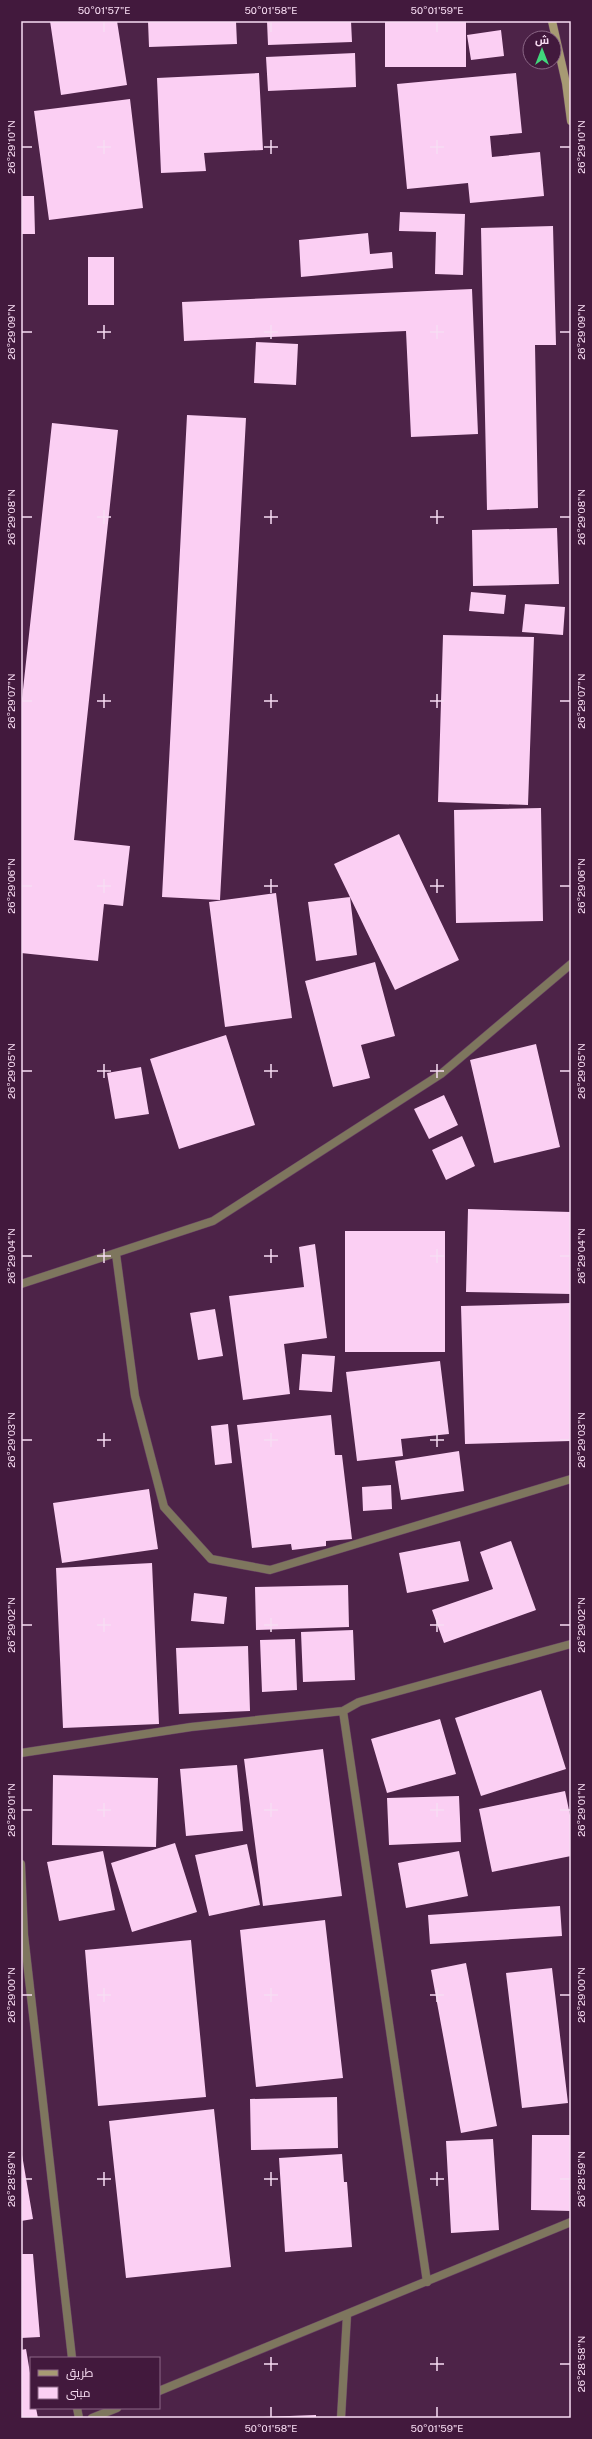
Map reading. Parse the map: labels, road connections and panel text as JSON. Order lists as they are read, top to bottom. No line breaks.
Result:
{"legend":["طريق","مبنى"],"north":"top","coordinates":["50°01'57\"E","50°01'58\"E","50°01'59\"E","26°29'10\"N","26°29'09\"N","26°29'08\"N","26°29'07\"N","26°29'06\"N","26°29'05\"N","26°29'04\"N","26°29'03\"N","26°29'02\"N","26°29'01\"N","26°29'00\"N","26°28'59\"N","26°28'58\"N"]}
